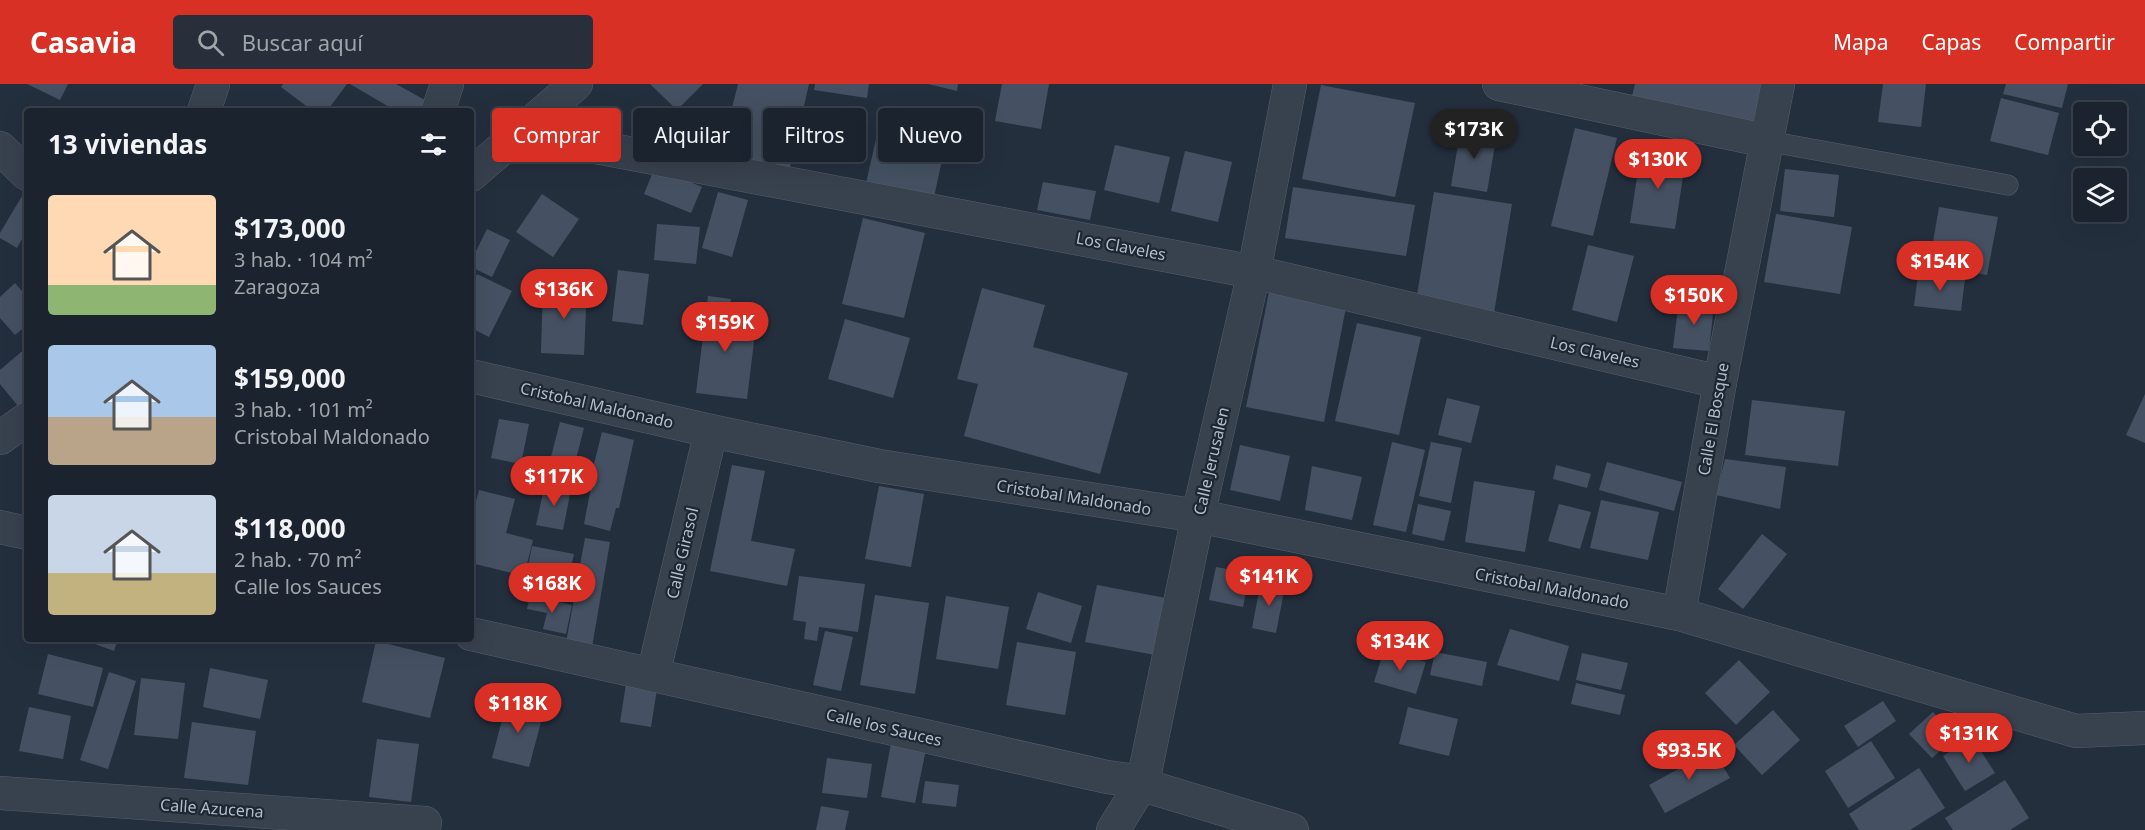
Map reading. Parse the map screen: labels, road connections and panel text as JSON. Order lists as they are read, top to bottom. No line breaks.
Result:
{"streets":{"street":["Los Claveles","Cristobal Maldonado","Calle El Bosque","Calle Jerusalen","Calle Girasol","Calle los Sauces","Calle Azucena"]},"crossings":[["Los Claveles","Calle El Bosque"],["Los Claveles","Calle Jerusalen"],["Cristobal Maldonado","Calle El Bosque"],["Cristobal Maldonado","Calle Jerusalen"],["Cristobal Maldonado","Calle Girasol"],["Calle Jerusalen","Calle los Sauces"],["Calle Girasol","Calle los Sauces"]],"page":{"header":"Casavia","search":"Buscar aquí","nav":["Mapa","Capas","Compartir"],"chip":["Comprar","Alquilar","Filtros","Nuevo"],"heading":"13 viviendas","price":["$173K","$130K","$154K","$136K","$150K","$159K","$117K","$141K","$168K","$134K","$118K","$131K","$93.5K"],"list":[{"name":"$173,000","note":"3 hab. · 104 m² · Zaragoza"},{"name":"$159,000","note":"3 hab. · 101 m² · Cristobal Maldonado"},{"name":"$118,000","note":"2 hab. · 70 m² · Calle los Sauces"}]}}
